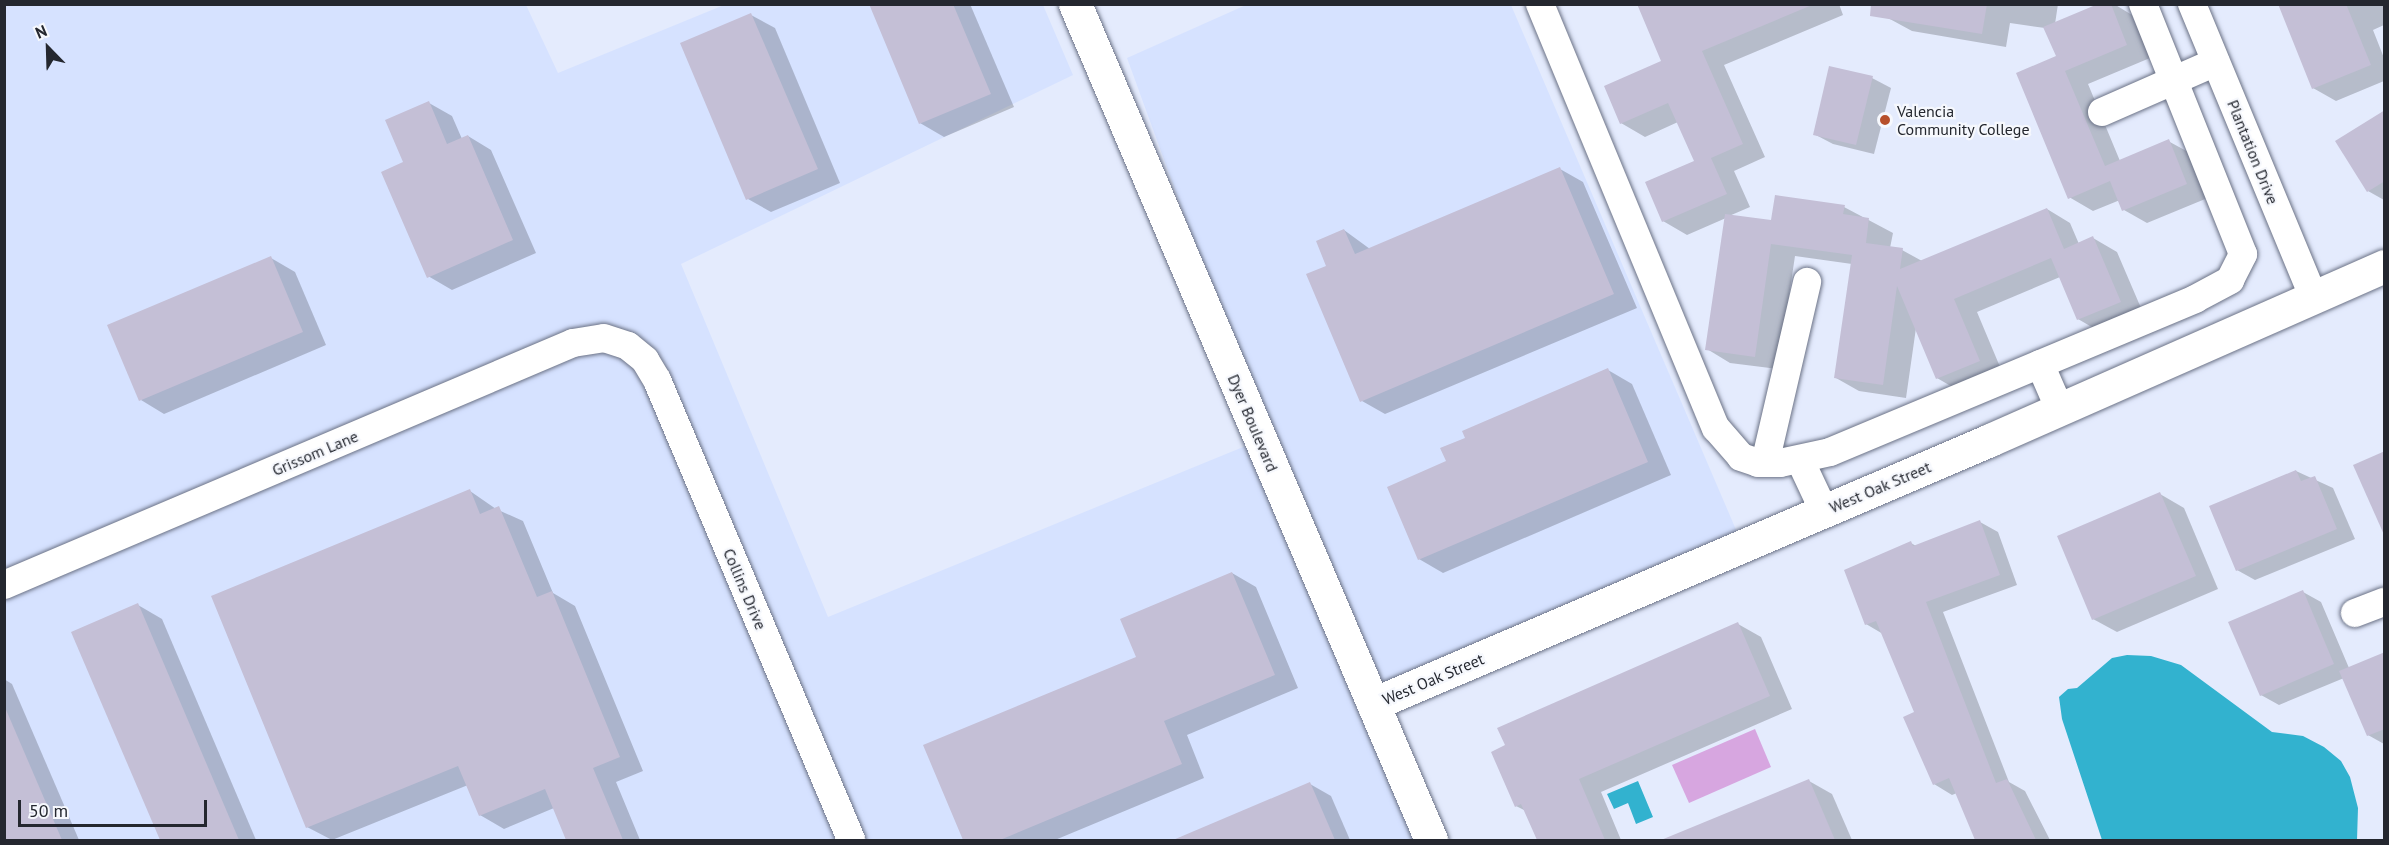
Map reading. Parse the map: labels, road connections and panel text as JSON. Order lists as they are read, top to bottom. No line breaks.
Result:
{"streets":{"street":["Plantation Drive","Dyer Boulevard","Grissom Lane","West Oak Street","Collins Drive"]},"crossings":[["Plantation Drive","West Oak Street"],["Dyer Boulevard","West Oak Street"],["Grissom Lane","Collins Drive"]],"places":["Valencia Community College"],"scale_bar":"50 m","north":"top left"}
